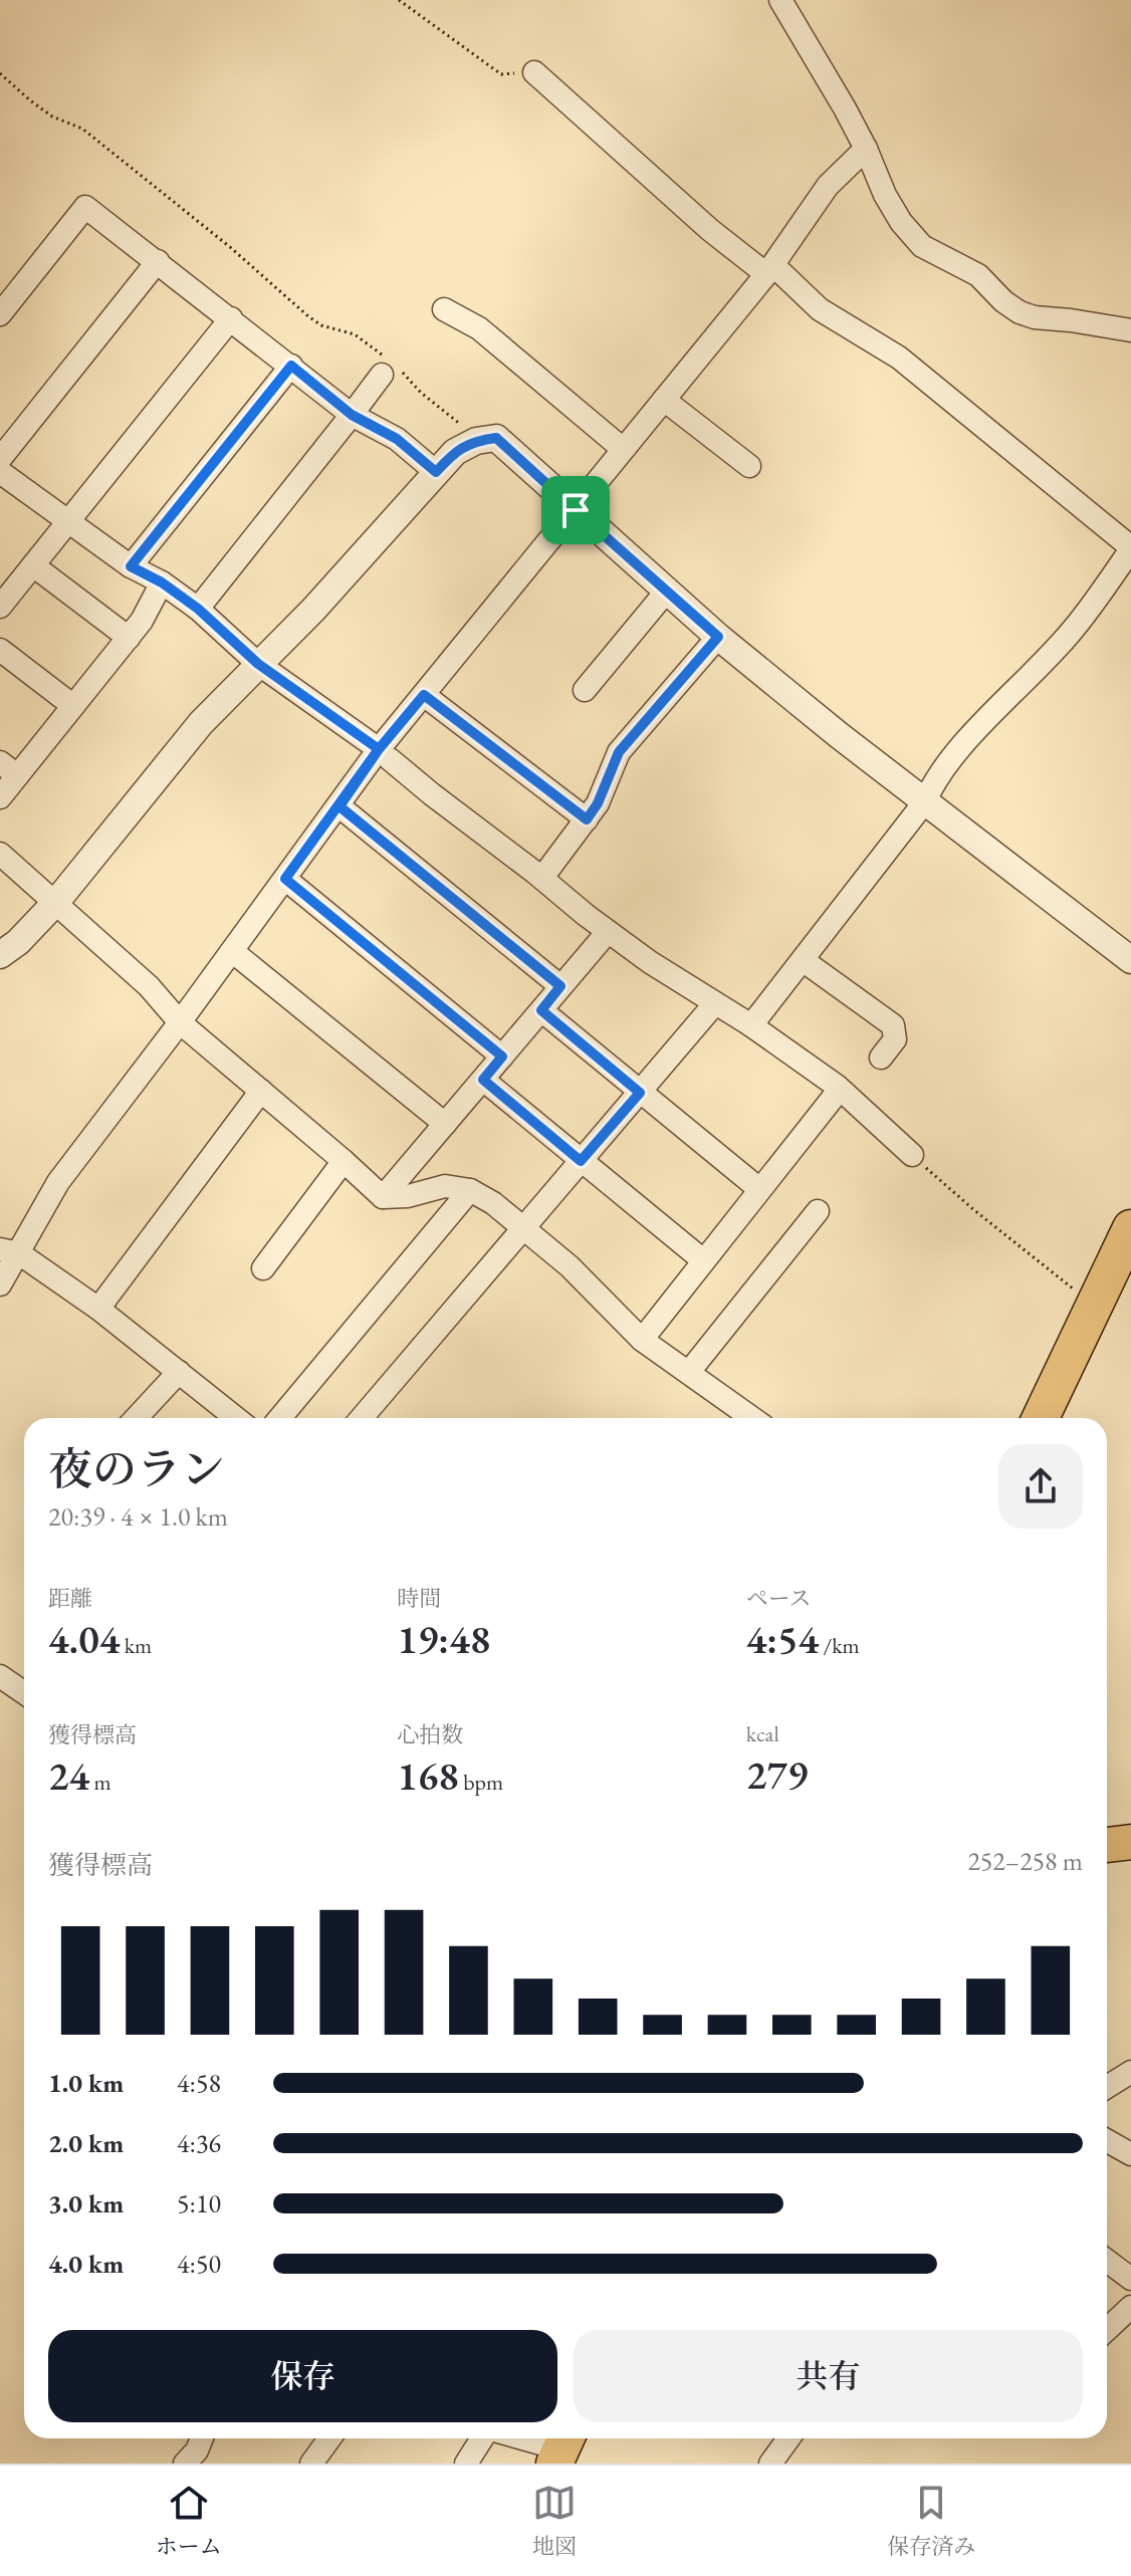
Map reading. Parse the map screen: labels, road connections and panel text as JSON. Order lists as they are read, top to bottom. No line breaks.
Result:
{"page":{"heading":["夜のラン","20:39 · 4 × 1.0 km"],"stats":[["距離","4.04 km"],["時間","19:48"],["ペース","4:54 /km"],["獲得標高","24 m"],["心拍数","168 bpm"],["kcal","279"]],"chart":["獲得標高","252–258 m"],"list":[{"name":"1.0 km","note":"4:58"},{"name":"2.0 km","note":"4:36"},{"name":"3.0 km","note":"5:10"},{"name":"4.0 km","note":"4:50"}],"buttons":["保存","共有"],"tabs":["ホーム","地図","保存済み"]}}
